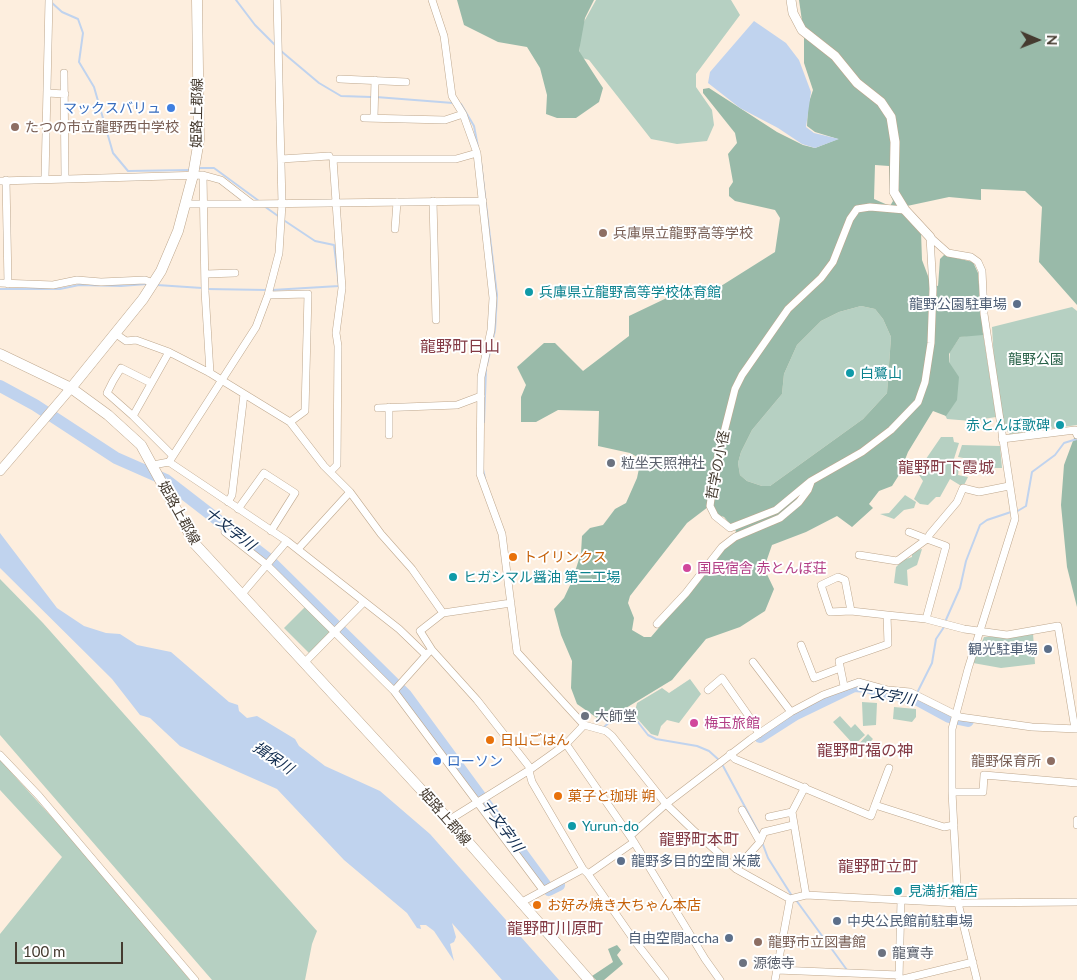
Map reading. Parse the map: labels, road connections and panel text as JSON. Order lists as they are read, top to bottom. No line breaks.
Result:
{"streets":{"main road":["姫路上郡線"],"street":["哲学の小径"]},"districts":["龍野町日山","龍野町下霞城","龍野町福の神","龍野町本町","龍野町立町","龍野町川原町"],"water":["十文字川","揖保川"],"parks":["龍野公園"],"places":["マックスバリュ","たつの市立龍野西中学校","兵庫県立龍野高等学校","兵庫県立龍野高等学校体育館","龍野公園駐車場","白鷺山","赤とんぼ歌碑","粒坐天照神社","トイリンクス","国民宿舎 赤とんぼ荘","ヒガシマル醤油 第二工場","観光駐車場","大師堂","梅玉旅館","日山ごはん","ローソン","龍野保育所","菓子と珈琲 朔","Yurun-do","龍野多目的空間 米蔵","見満折箱店","お好み焼き大ちゃん本店","中央公民館前駐車場","自由空間accha","龍野市立図書館","龍寶寺","源徳寺"],"scale_bar":"100 m","north":"right"}
